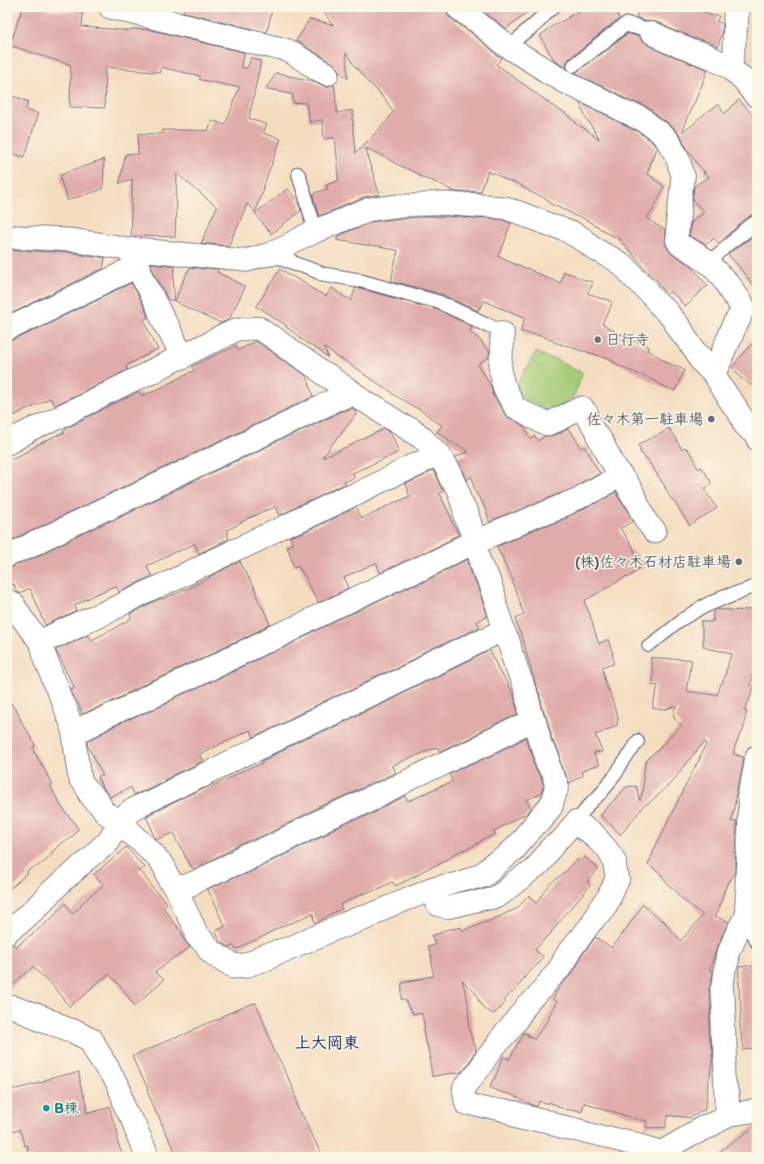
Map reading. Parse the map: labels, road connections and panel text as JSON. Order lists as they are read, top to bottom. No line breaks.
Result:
{"districts":["上大岡東"],"places":["日行寺","佐々木第一駐車場","(株)佐々木石材店駐車場","B棟"]}
